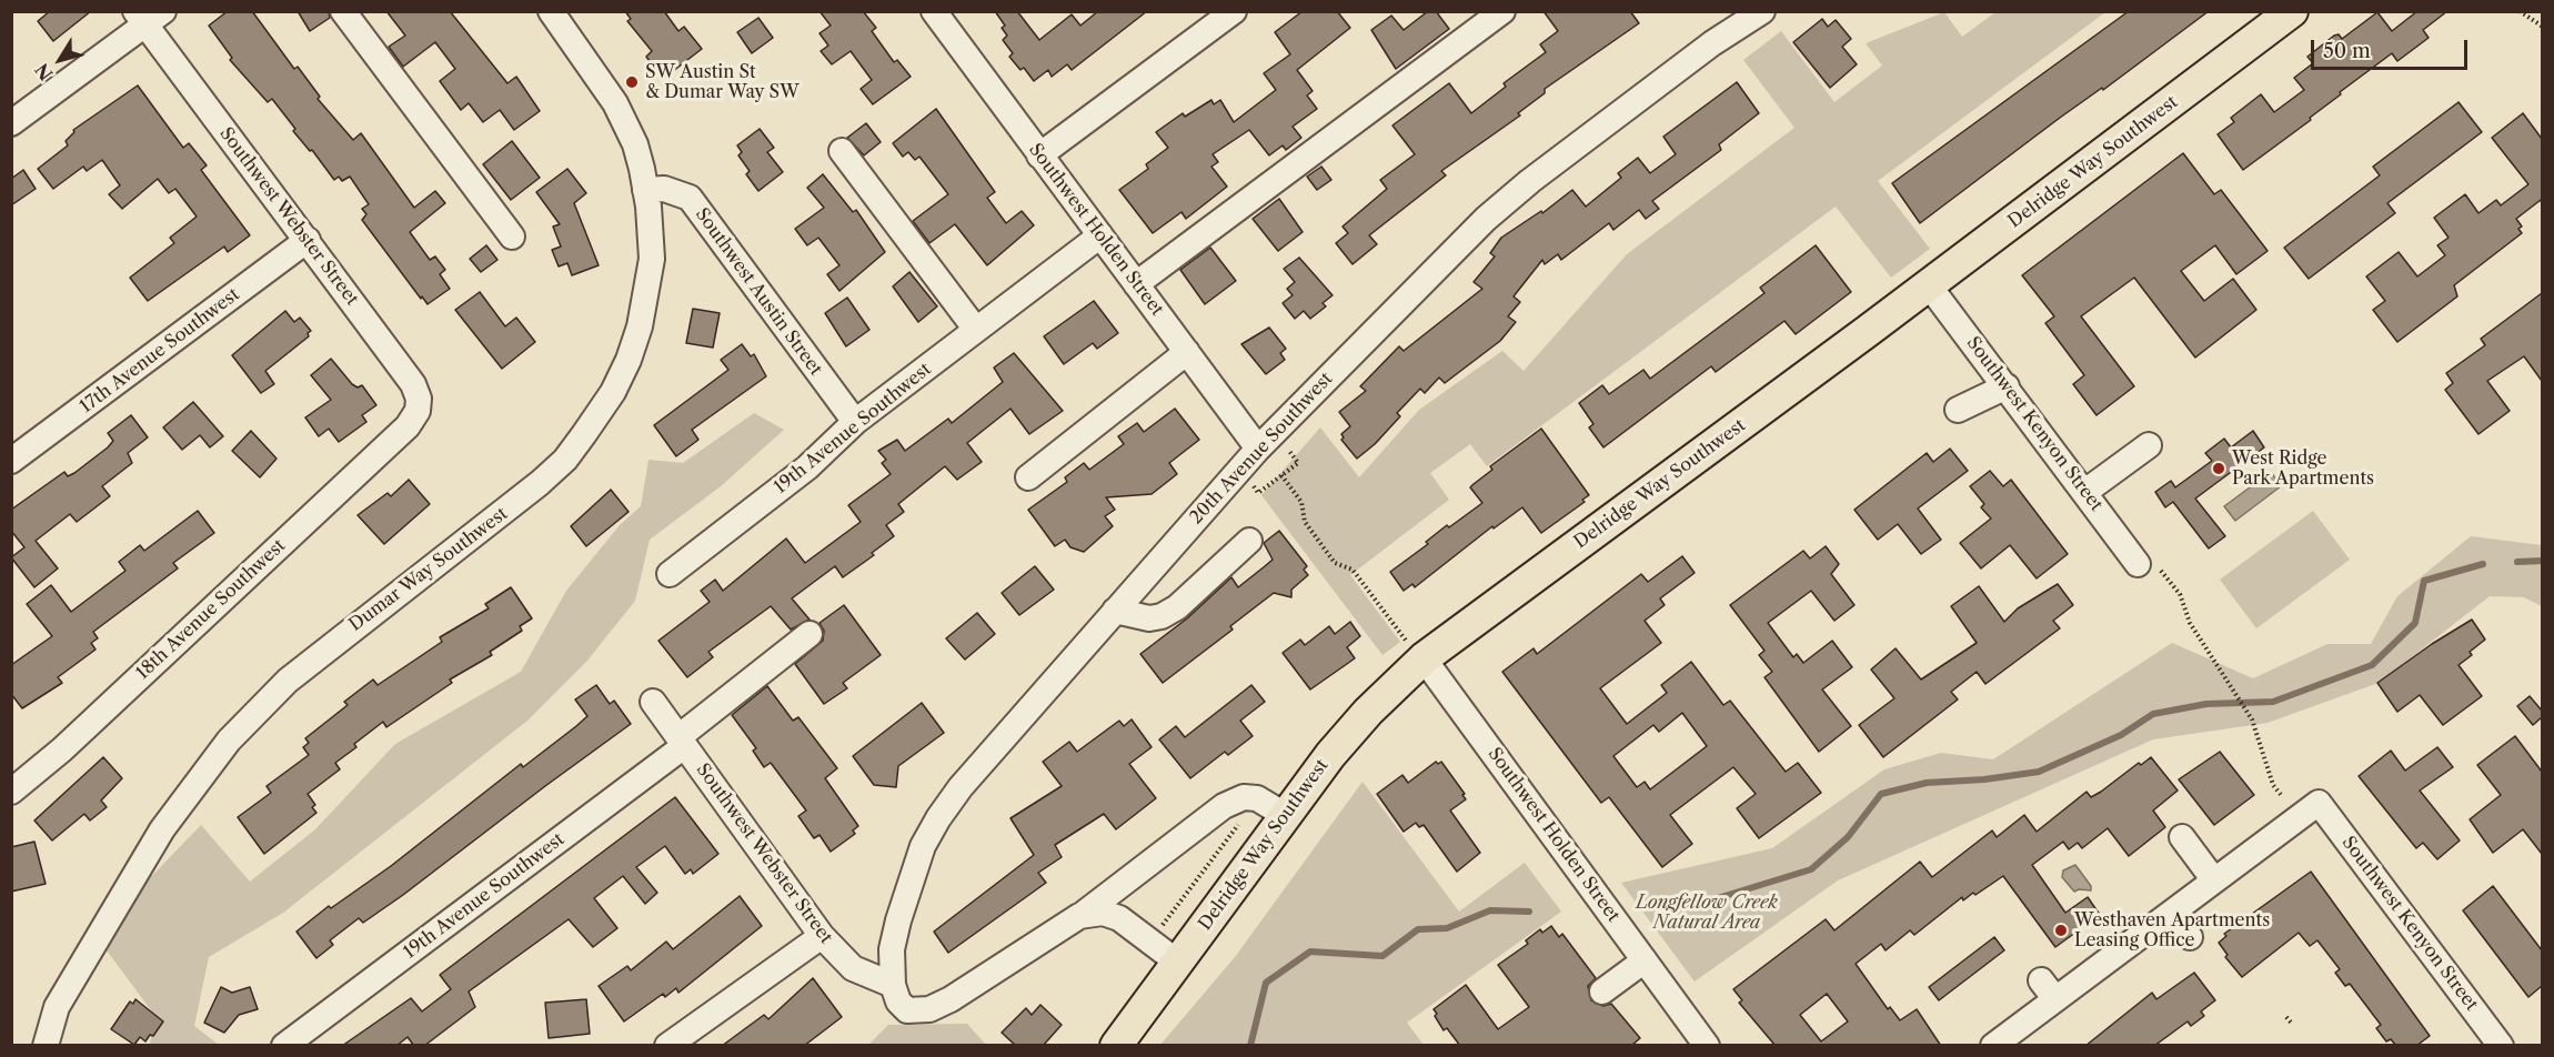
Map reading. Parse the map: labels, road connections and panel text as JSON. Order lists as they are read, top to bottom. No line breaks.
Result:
{"streets":{"main road":["Delridge Way Southwest"],"street":["Southwest Webster Street","Southwest Holden Street","Southwest Austin Street","17th Avenue Southwest","Southwest Kenyon Street","19th Avenue Southwest","20th Avenue Southwest","Dumar Way Southwest","18th Avenue Southwest"]},"crossings":[["Delridge Way Southwest","Southwest Holden Street"],["Delridge Way Southwest","Southwest Kenyon Street"],["Southwest Webster Street","17th Avenue Southwest"],["Southwest Webster Street","19th Avenue Southwest"],["Southwest Webster Street","20th Avenue Southwest"],["Southwest Webster Street","18th Avenue Southwest"],["Southwest Holden Street","19th Avenue Southwest"],["Southwest Holden Street","20th Avenue Southwest"],["Southwest Austin Street","19th Avenue Southwest"],["Southwest Austin Street","Dumar Way Southwest"]],"parks":["Longfellow Creek Natural Area"],"places":["SW Austin St & Dumar Way SW","West Ridge Park Apartments","Westhaven Apartments Leasing Office"],"scale_bar":"50 m","north":"bottom left"}
